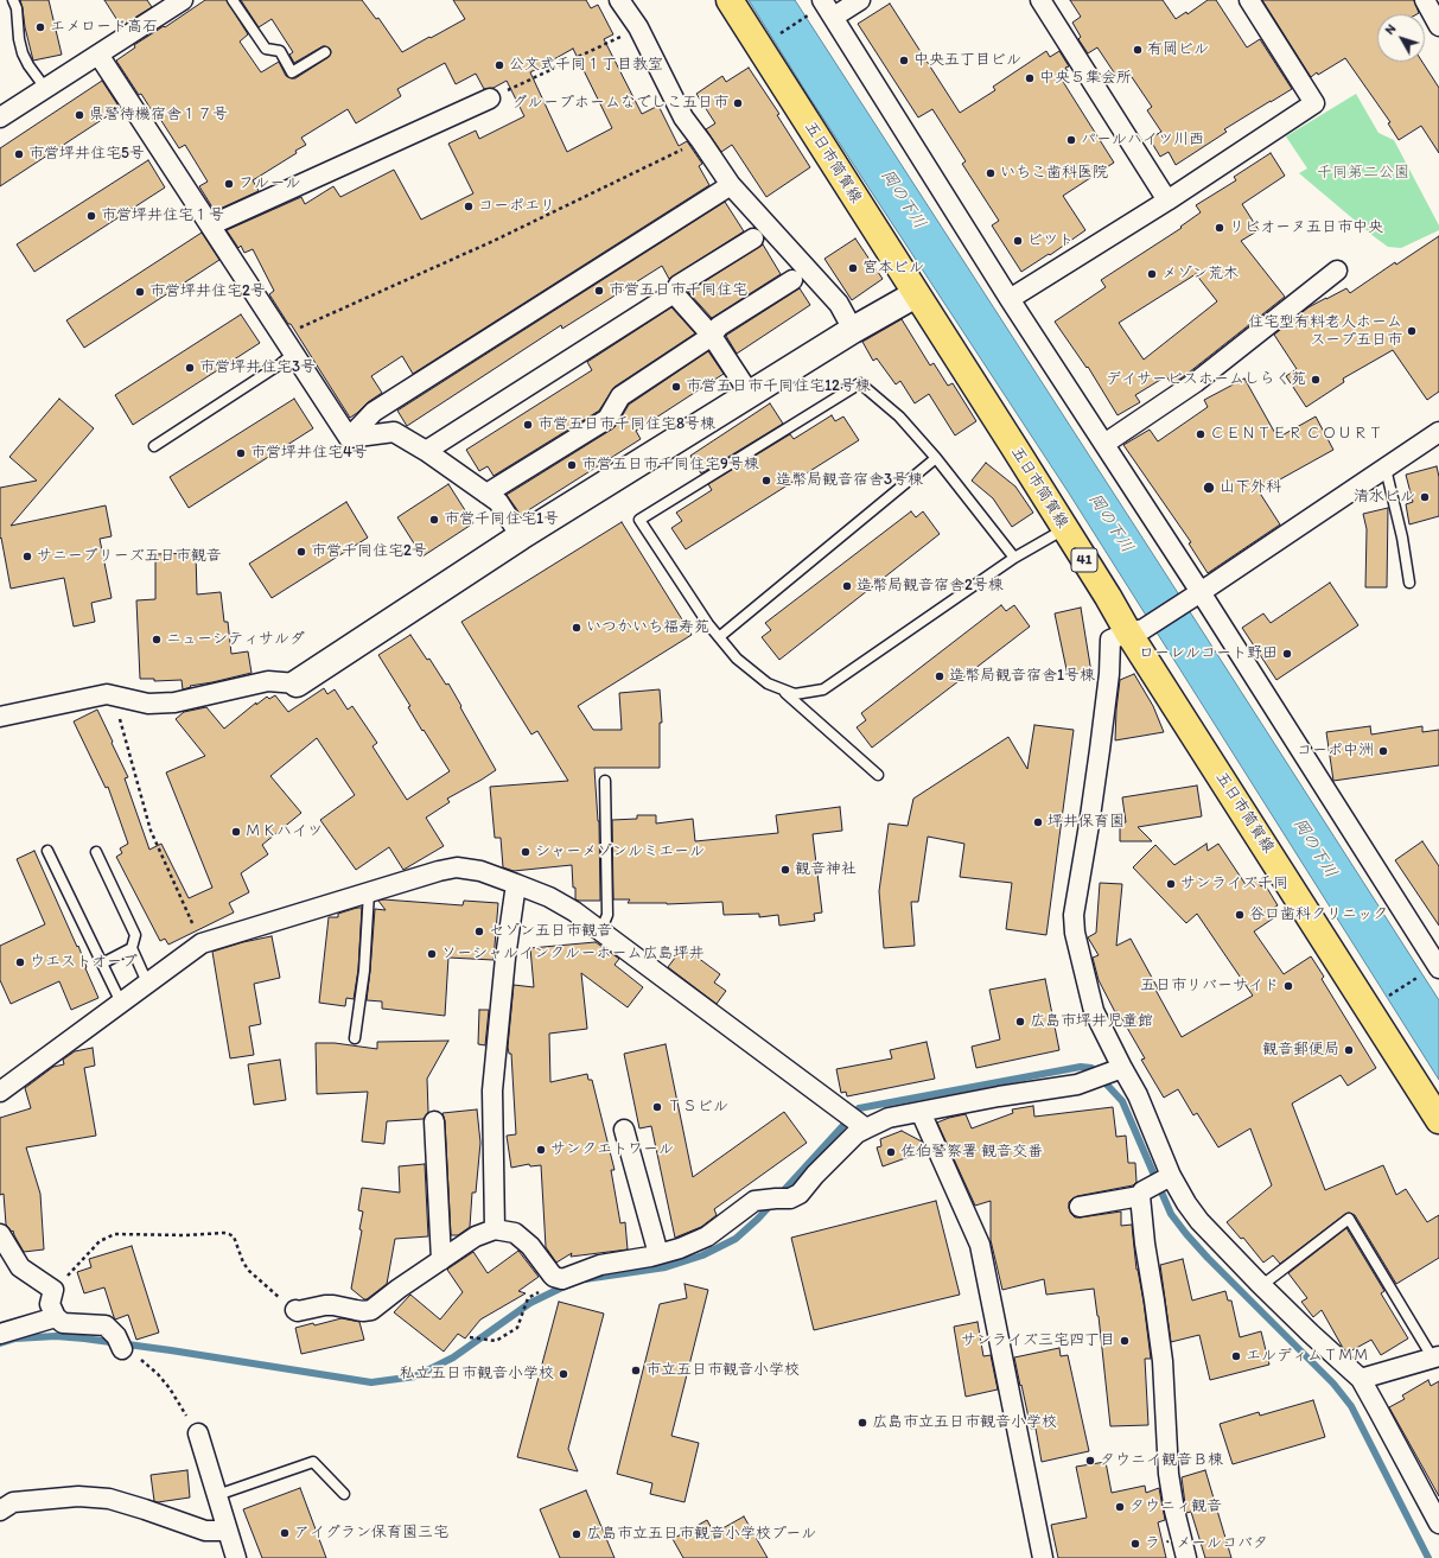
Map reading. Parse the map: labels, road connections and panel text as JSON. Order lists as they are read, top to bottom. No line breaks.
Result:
{"streets":{"main road":["五日市筒賀線","41"]},"water":["岡の下川"],"parks":["千同第二公園"],"places":["エメロード高石","有岡ビル","中央五丁目ビル","公文式千同１丁目教室","中央５集会所","グループホームなでしこ五日市","県警待機宿舎１７号","パールハイツ川西","市営坪井住宅5号","いちこ歯科医院","フルール","コーポエリ","市営坪井住宅１号","リビオーヌ五日市中央","ビツト","宮本ビル","メゾン荒木","市営五日市千同住宅","市営坪井住宅2号","住宅型有料老人ホーム スープ五日市","市営坪井住宅3号","デイサービスホームしらく苑","市営五日市千同住宅12号棟","市営五日市千同住宅8号棟","ＣＥＮＴＥＲ ＣＯＵＲＴ","市営坪井住宅4号","市営五日市千同住宅9号棟","造幣局観音宿舎3号棟","山下外科","清水ビル","市営千同住宅1号","市営千同住宅2号","サニーブリーズ五日市観音","造幣局観音宿舎2号棟","いつかいち福寿苑","ニューシティサルダ","ローレルコート野田","造幣局観音宿舎1号棟","コーポ中洲","坪井保育園","ＭＫハイツ","シャーメゾンルミエール","観音神社","サンライズ千同","谷口歯科クリニック","セゾン五日市観音","ソーシャルインクルーホーム広島坪井","ウエストオーブ","五日市リバーサイド","広島市坪井児童館","観音郵便局","ＴＳビル","サンクエトワール","佐伯警察署 観音交番","サンライズ三宅四丁目","エルディムＴＭＭ","市立五日市観音小学校","私立五日市観音小学校","広島市立五日市観音小学校","タウニイ観音Ｂ棟","タウニィ観音","アイグラン保育園三宅","広島市立五日市観音小学校プール","ラ・メールコバタ"],"north":"top left"}
